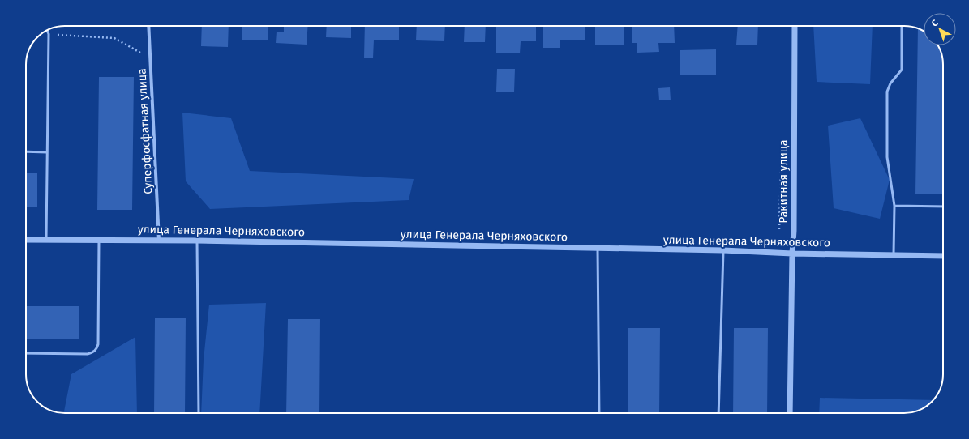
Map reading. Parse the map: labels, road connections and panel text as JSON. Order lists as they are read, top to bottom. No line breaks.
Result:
{"streets":{"street":["Суперфосфатная улица","Ракитная улица","улица Генерала Черняховского"]},"crossings":[["Суперфосфатная улица","улица Генерала Черняховского"],["Ракитная улица","улица Генерала Черняховского"]],"north":"top left"}
